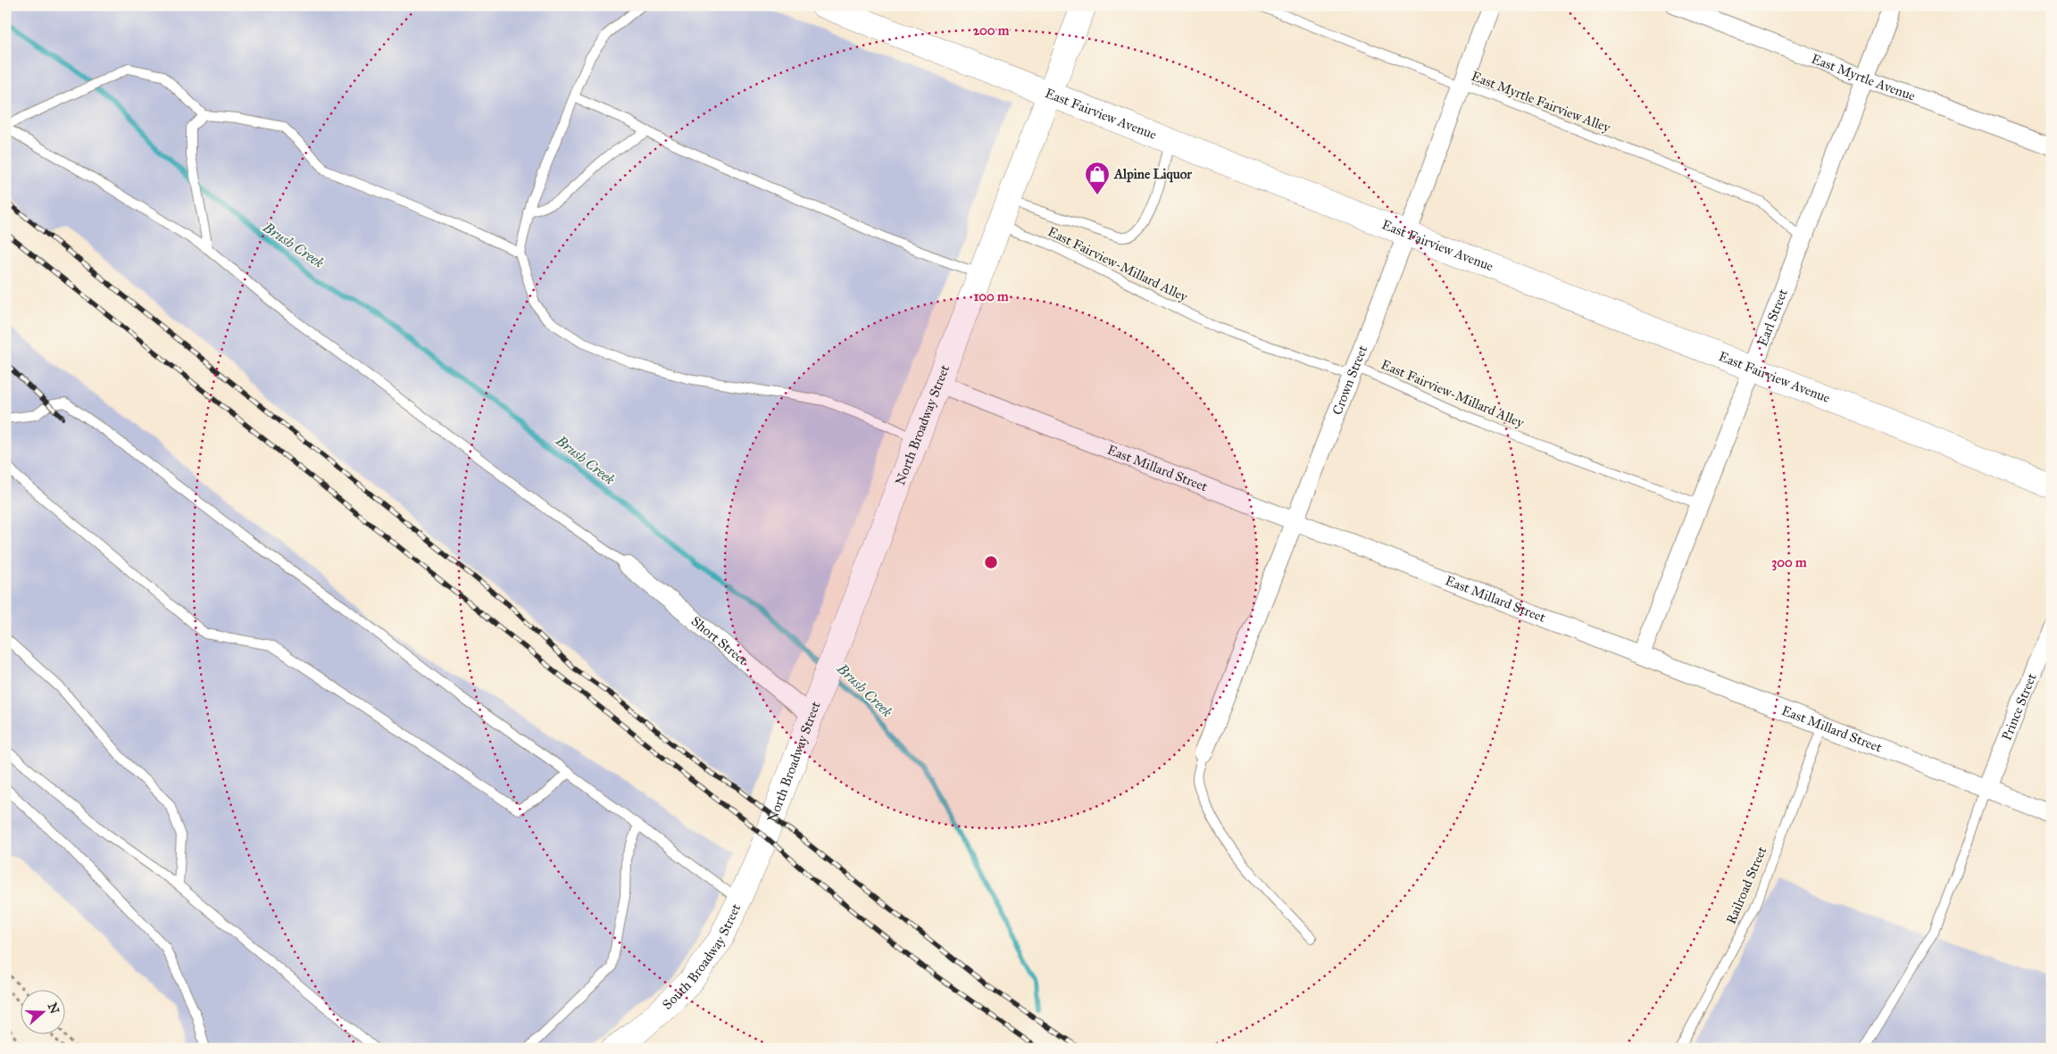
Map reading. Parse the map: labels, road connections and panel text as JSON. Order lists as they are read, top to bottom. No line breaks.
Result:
{"streets":{"street":["East Myrtle Avenue","East Fairview Avenue","Earl Street","Crown Street","North Broadway Street","East Millard Street","Short Street","Prince Street","South Broadway Street"],"lane":["East Myrtle Fairview Alley","East Fairview-Millard Alley","Railroad Street"]},"crossings":[["East Myrtle Avenue","Earl Street"],["East Myrtle Fairview Alley","Earl Street"],["East Myrtle Fairview Alley","Crown Street"],["East Fairview Avenue","Earl Street"],["East Fairview Avenue","Crown Street"],["East Fairview Avenue","North Broadway Street"],["East Fairview-Millard Alley","Earl Street"],["East Fairview-Millard Alley","Crown Street"],["East Fairview-Millard Alley","North Broadway Street"],["Earl Street","East Millard Street"],["Crown Street","East Millard Street"],["North Broadway Street","East Millard Street"],["North Broadway Street","Short Street"],["North Broadway Street","South Broadway Street"],["East Millard Street","Prince Street"],["East Millard Street","Railroad Street"]],"water":["Brush Creek"],"places":{"shop":["Alpine Liquor"]},"north":"right","rings":["200 m","100 m","300 m"]}
